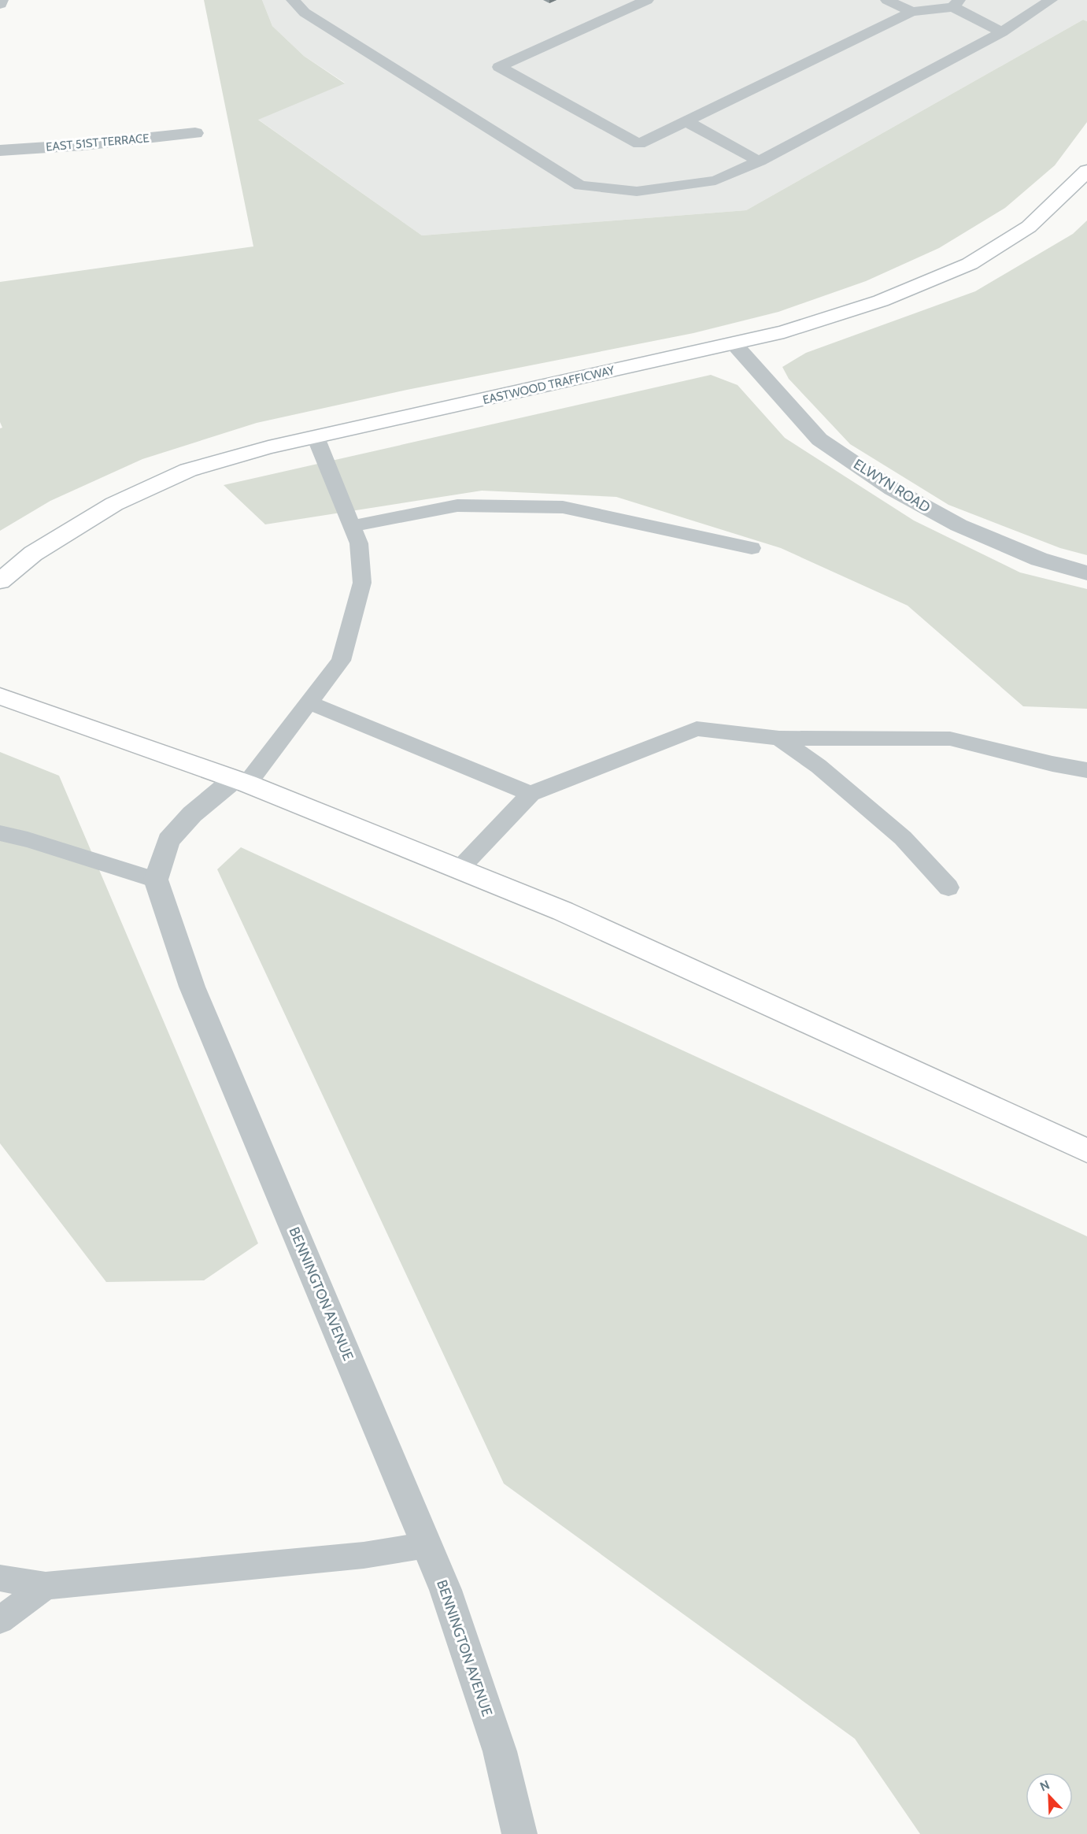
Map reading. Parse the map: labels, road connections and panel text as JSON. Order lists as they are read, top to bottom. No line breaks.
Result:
{"streets":{"main road":["EASTWOOD TRAFFICWAY"],"street":["EAST 51ST TERRACE","ELWYN ROAD","BENNINGTON AVENUE"]},"crossings":[["EASTWOOD TRAFFICWAY","ELWYN ROAD"]],"north":"top left"}
